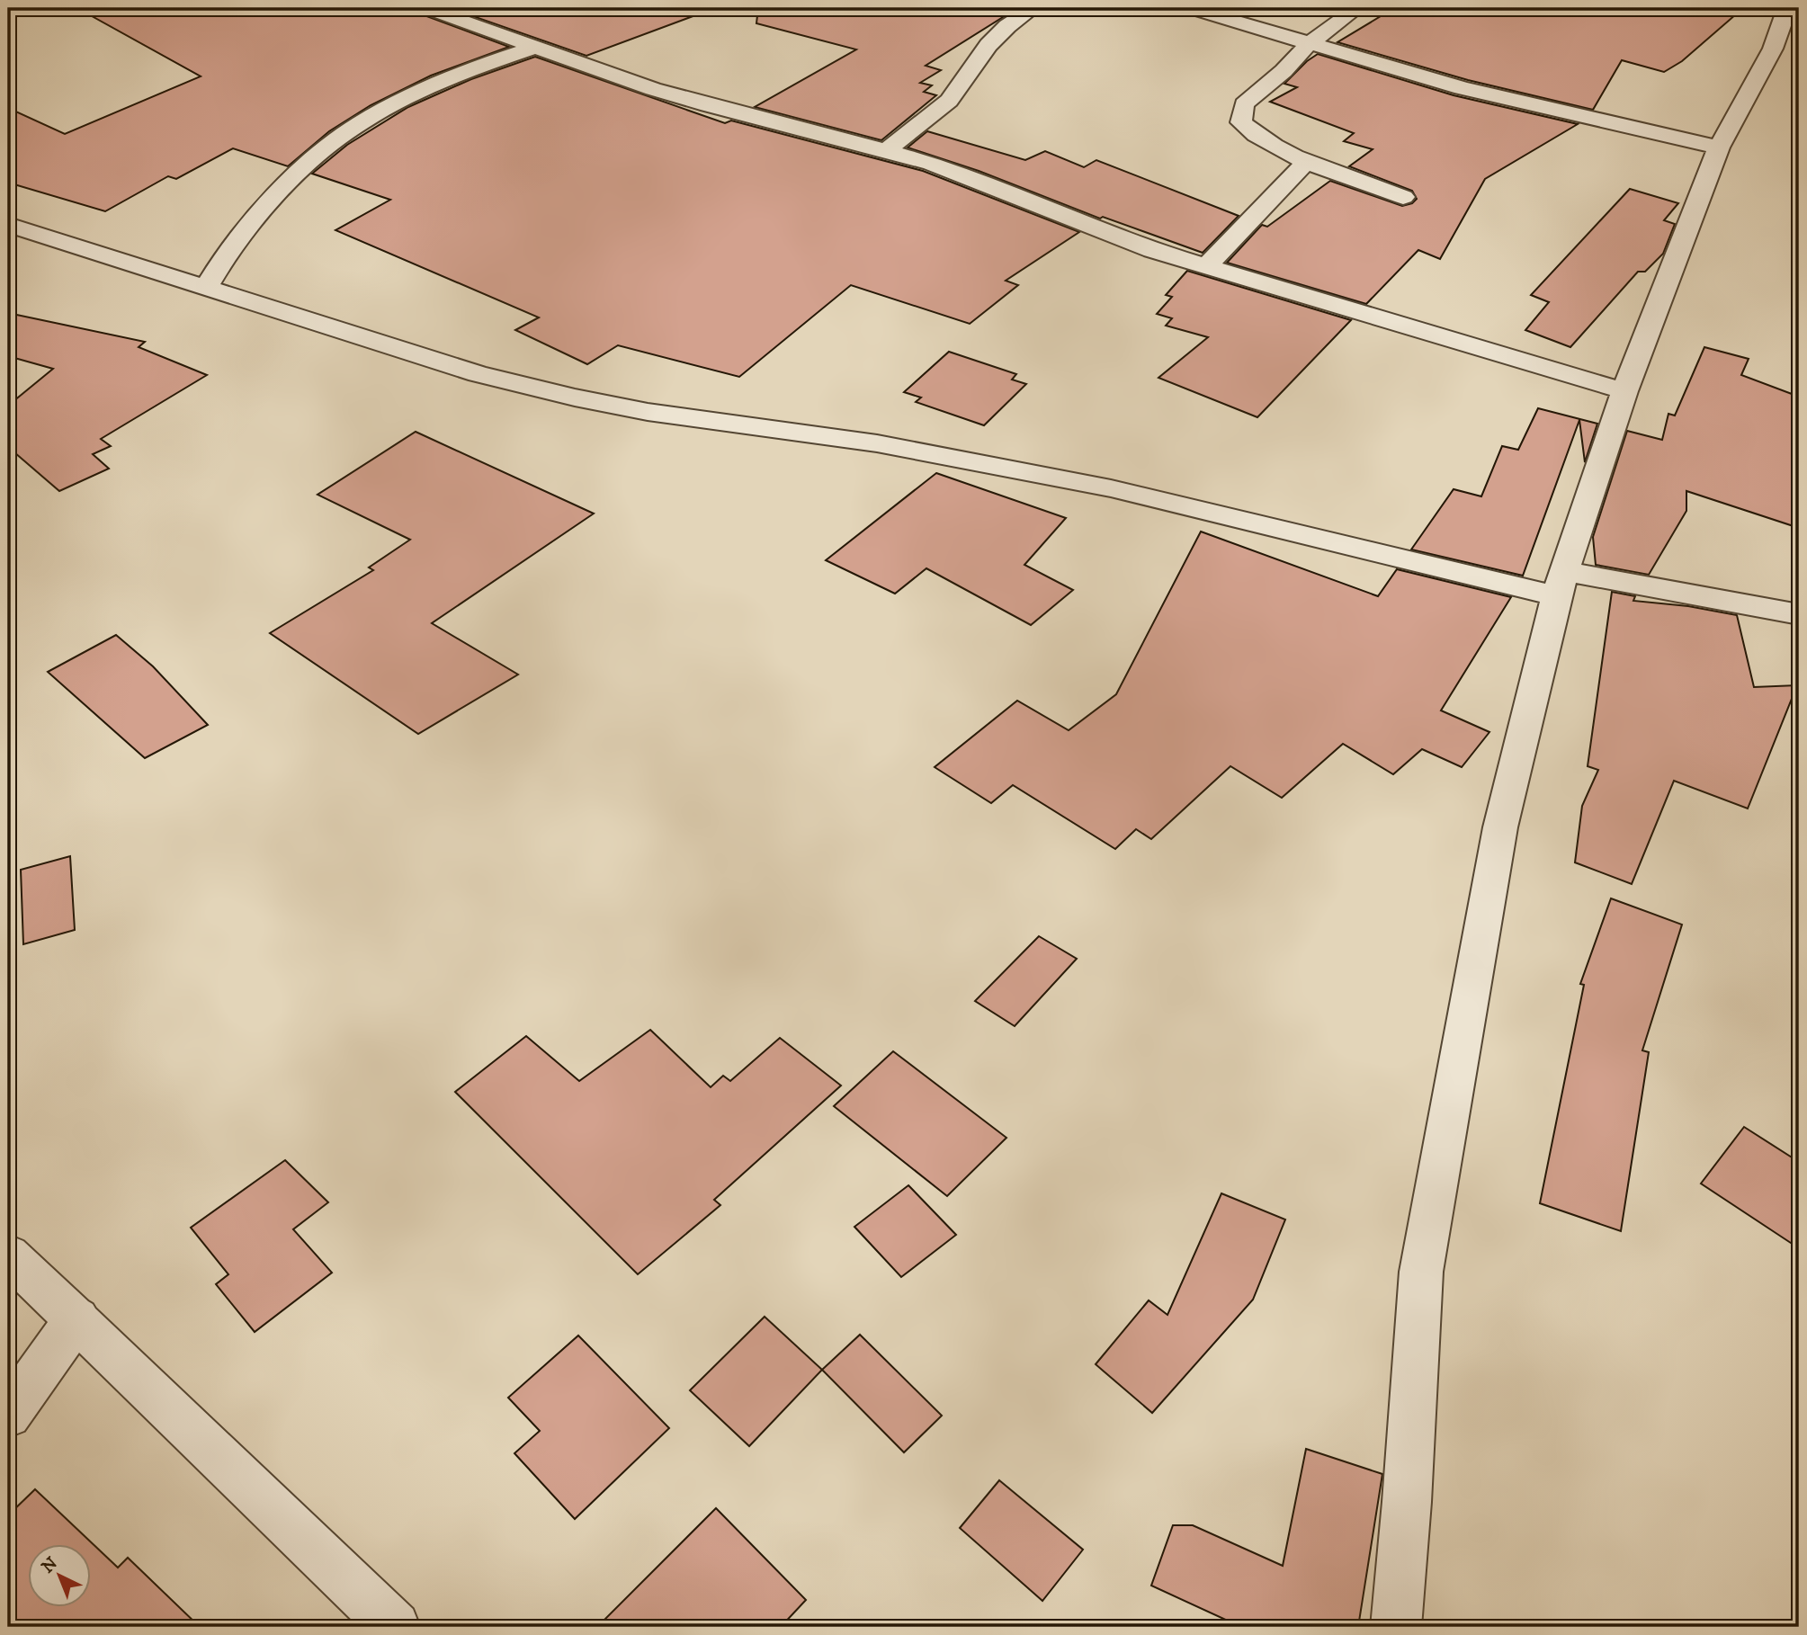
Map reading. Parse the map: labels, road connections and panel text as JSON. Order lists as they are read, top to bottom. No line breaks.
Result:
{"north":"top left"}
